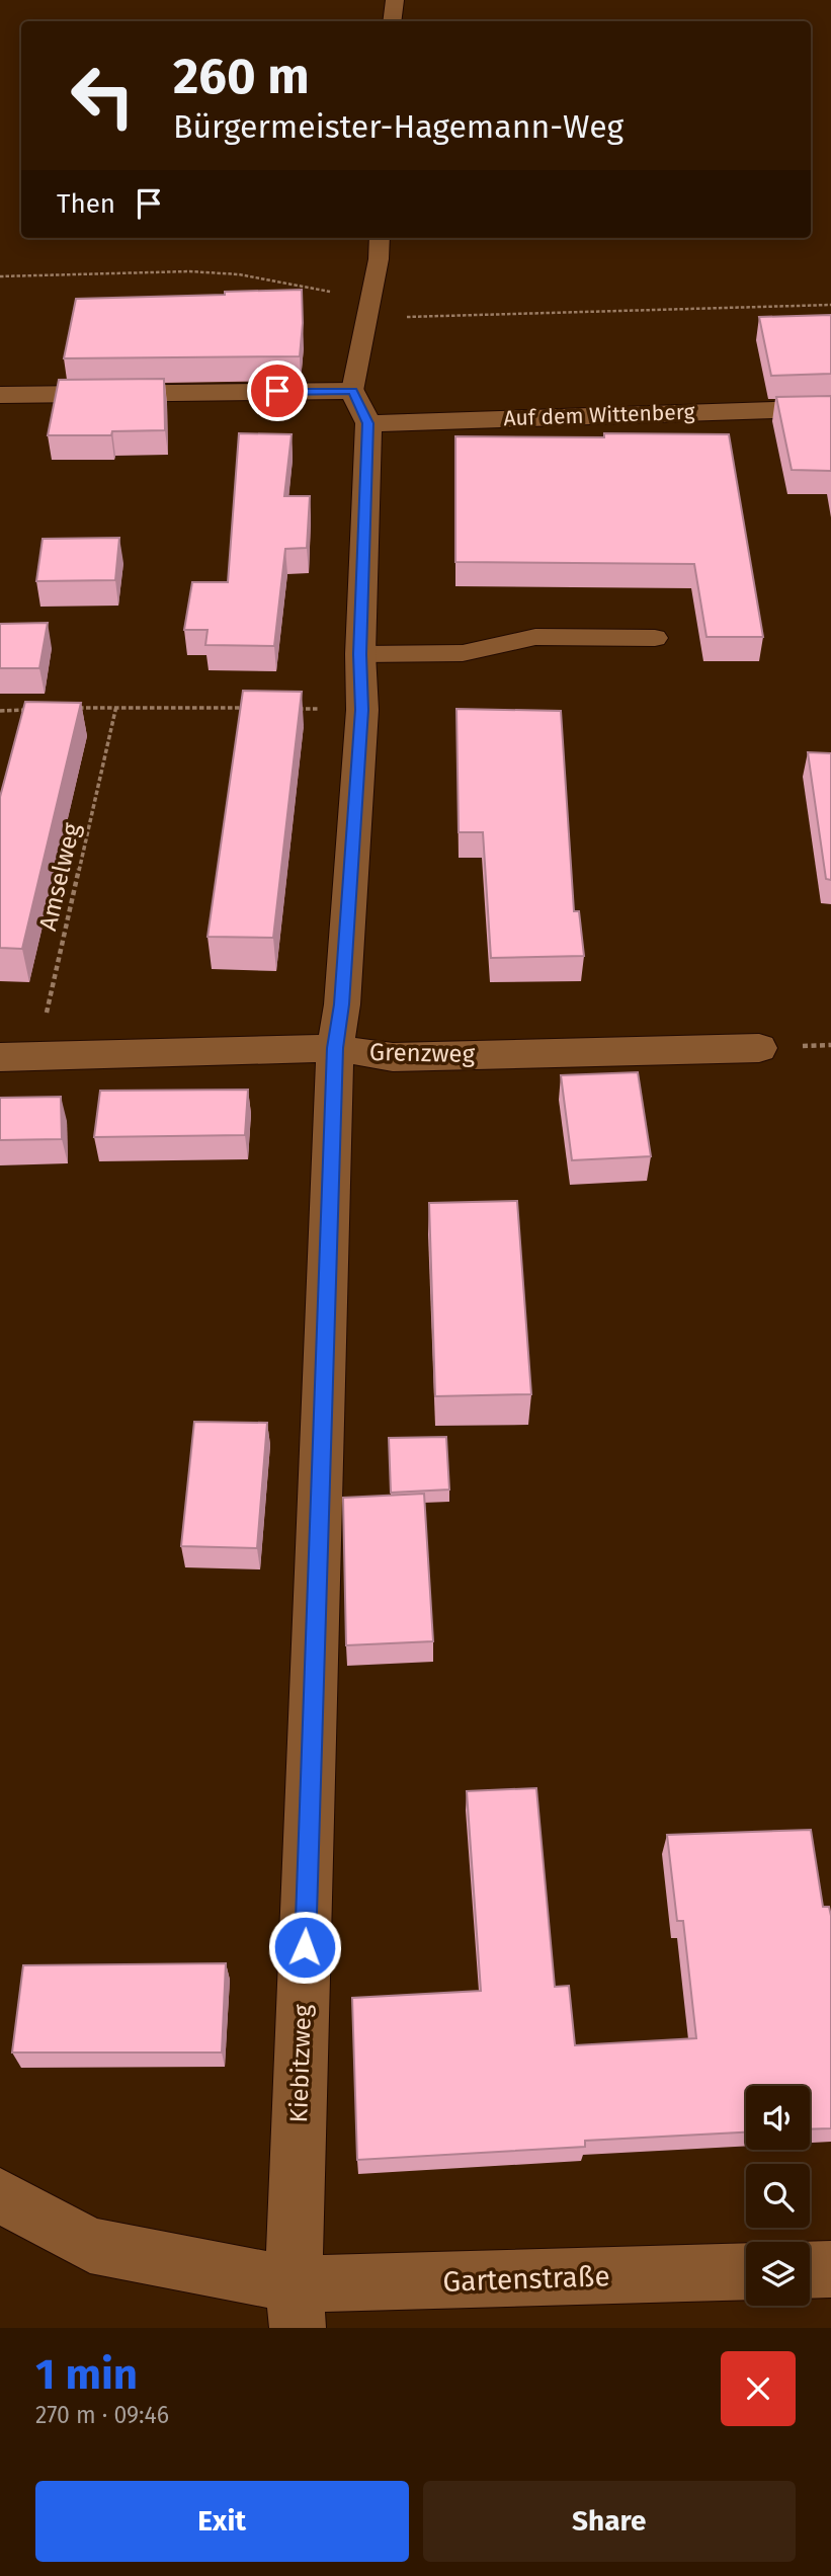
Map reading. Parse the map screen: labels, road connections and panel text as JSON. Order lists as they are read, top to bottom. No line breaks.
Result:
{"streets":{"street":["Auf dem Wittenberg","Grenzweg","Kiebitzweg","Gartenstraße"],"path":["Amselweg"]},"crossings":[["Auf dem Wittenberg","Kiebitzweg"],["Amselweg","Grenzweg"],["Grenzweg","Kiebitzweg"],["Kiebitzweg","Gartenstraße"]],"page":{"turn":["260 m","Bürgermeister-Hagemann-Weg"],"then":"Then","heading":["1 min","270 m · 09:46"],"buttons":["Exit","Share"]}}
